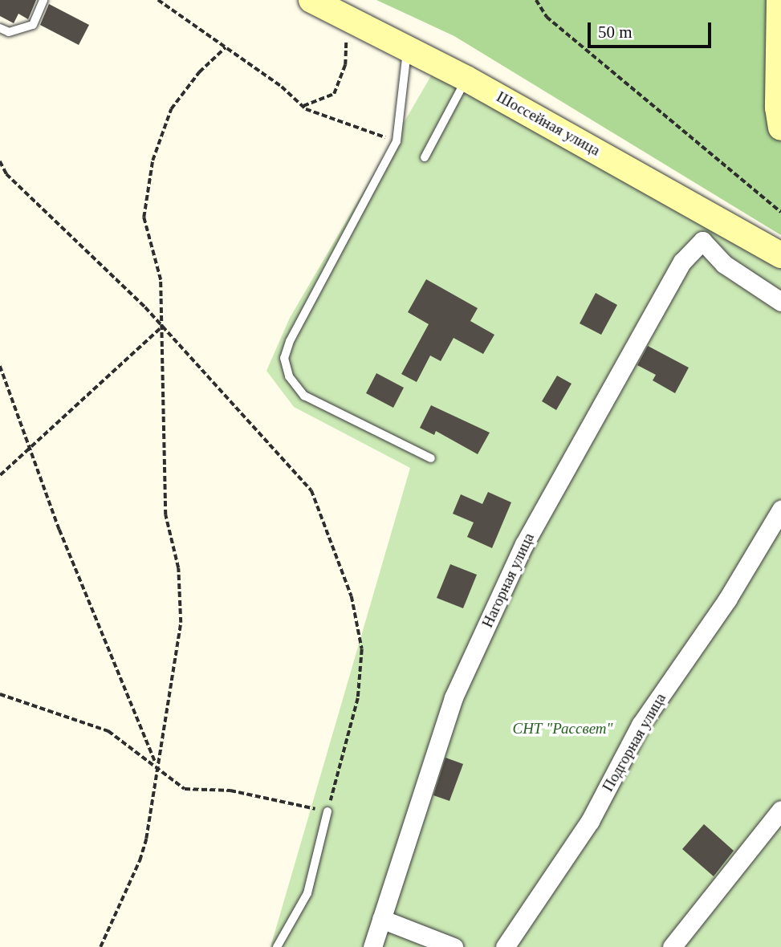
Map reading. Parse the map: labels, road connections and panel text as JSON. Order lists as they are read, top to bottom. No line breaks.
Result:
{"streets":{"street":["Шоссейная улица","Нагорная улица","Подгорная улица"]},"crossings":[["Шоссейная улица","Нагорная улица"]],"parks":["СНТ \"Рассвет\""],"scale_bar":"50 m"}
